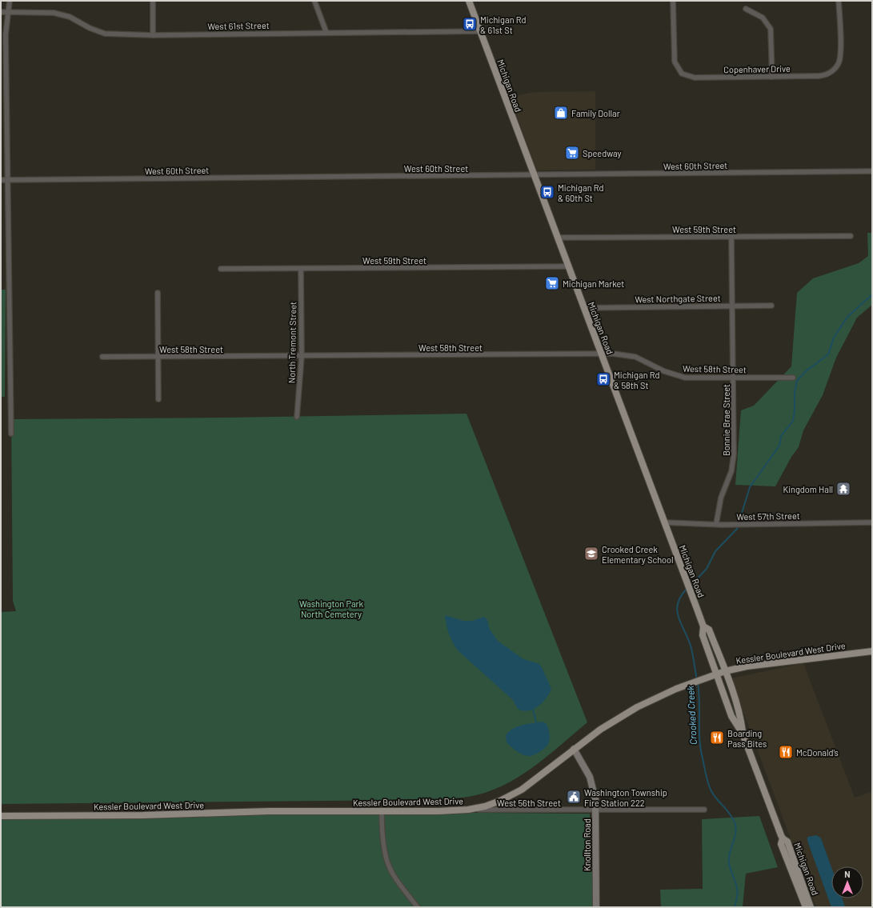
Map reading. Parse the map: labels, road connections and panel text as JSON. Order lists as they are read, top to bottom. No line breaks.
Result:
{"streets":{"main road":["Michigan Road","Kessler Boulevard West Drive"],"street":["West 61st Street","Copenhaver Drive","West 60th Street","West 59th Street","West Northgate Street","North Tremont Street","West 58th Street","Bonnie Brae Street","West 57th Street","West 56th Street","Knollton Road"]},"crossings":[["West 61st Street","Michigan Road"],["Michigan Road","West 60th Street"],["Michigan Road","West 59th Street"],["Michigan Road","West Northgate Street"],["Michigan Road","West 58th Street"],["Michigan Road","West 57th Street"],["Michigan Road","Kessler Boulevard West Drive"],["West 59th Street","North Tremont Street"],["West 59th Street","Bonnie Brae Street"],["West Northgate Street","Bonnie Brae Street"],["North Tremont Street","West 58th Street"],["West 58th Street","Bonnie Brae Street"],["Bonnie Brae Street","West 57th Street"],["Kessler Boulevard West Drive","West 56th Street"],["Kessler Boulevard West Drive","Knollton Road"],["West 56th Street","Knollton Road"]],"water":["Crooked Creek"],"parks":["Washington Park North Cemetery"],"places":{"bus stop":["Michigan Rd & 61st St","Michigan Rd & 60th St","Michigan Rd & 58th St"],"shop":["Family Dollar"],"supermarket":["Speedway","Michigan Market"],"temple":["Kingdom Hall"],"school or university":["Crooked Creek Elementary School"],"restaurant":["Boarding Pass Bites","McDonald's"],"public building":["Washington Township Fire Station 222"]},"north":"top"}
